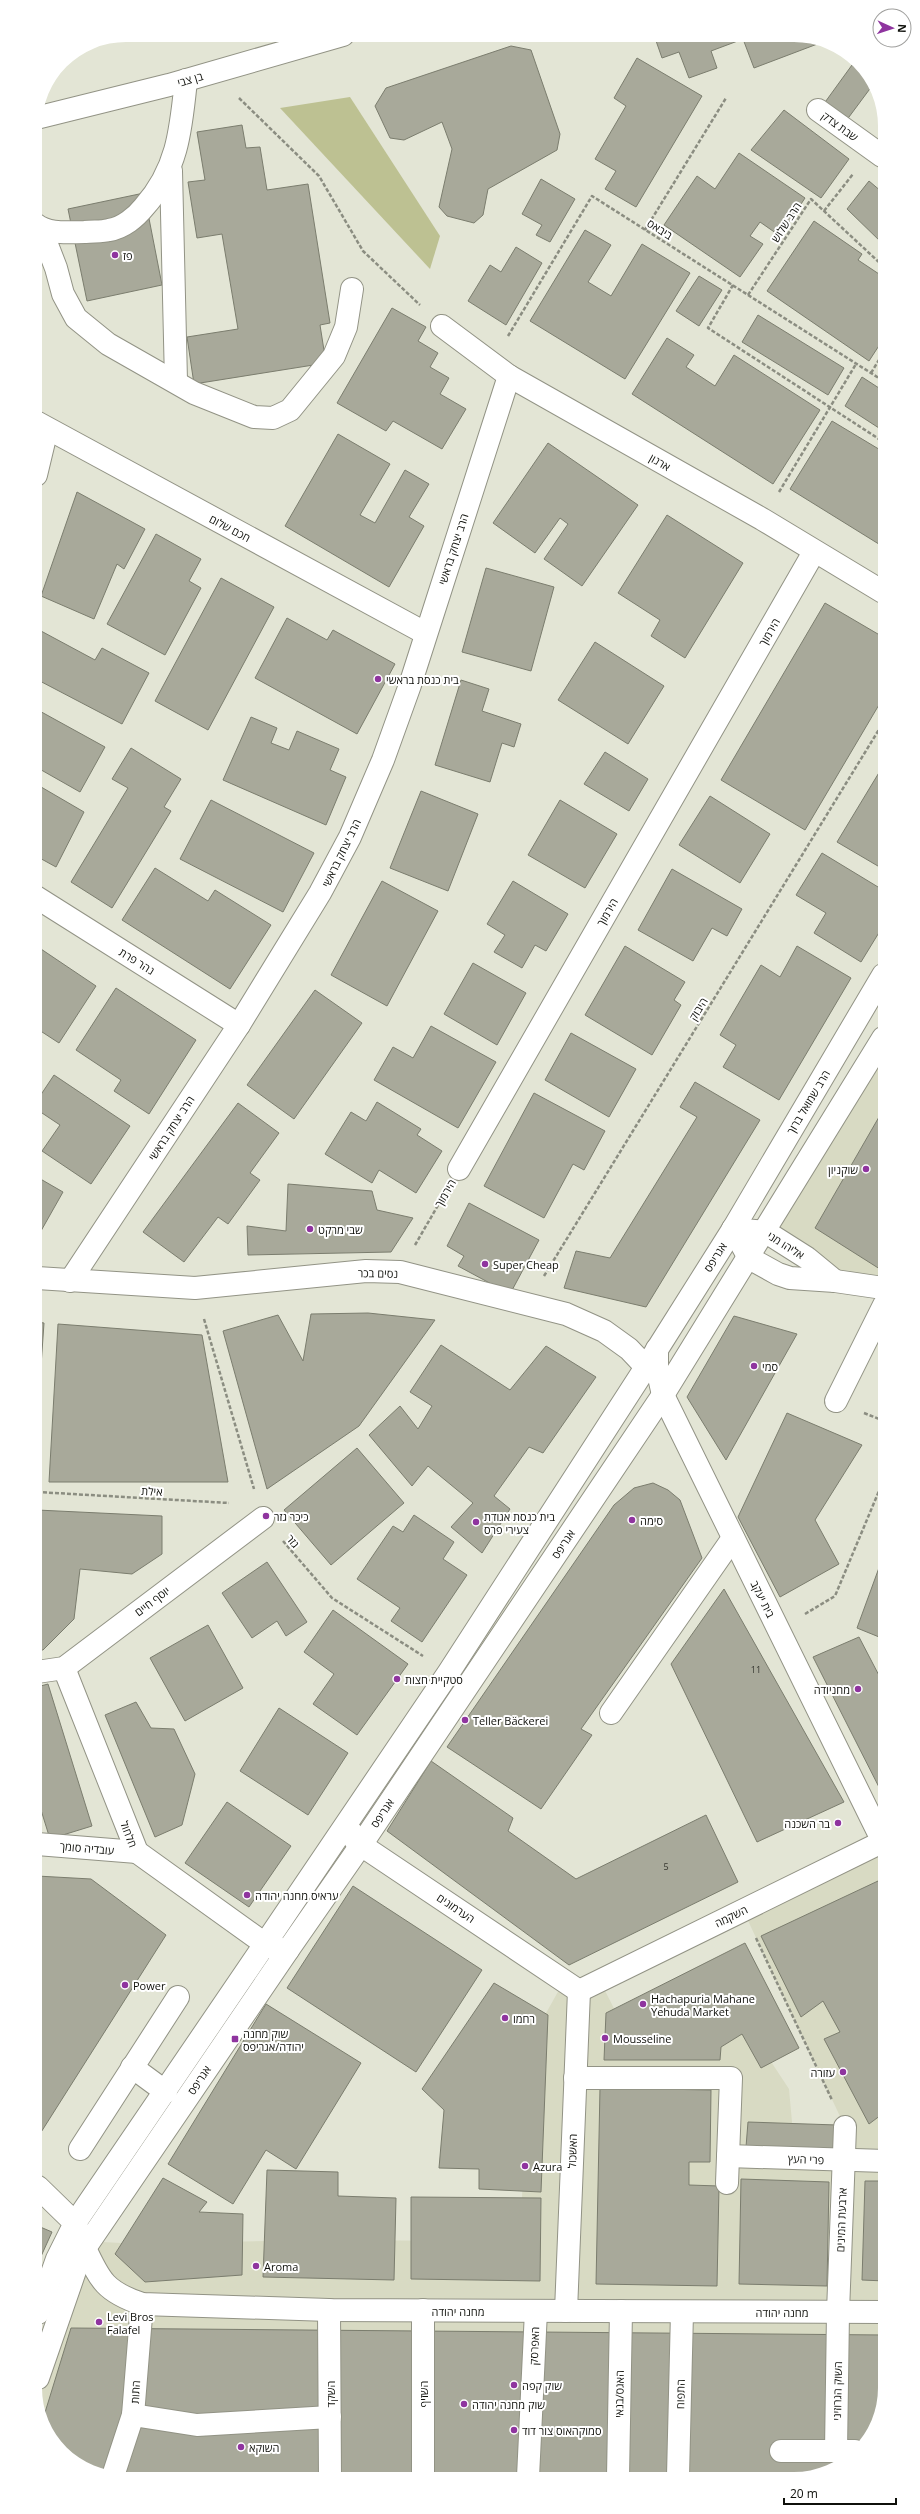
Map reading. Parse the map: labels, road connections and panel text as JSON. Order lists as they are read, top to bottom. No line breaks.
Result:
{"streets":{"street":["בן צבי","שבת צדק","ארנון","חכם שלום","הרב יצחק בראשי","הירמוך","נהר פרת","הרב שמואל ברוך","אליהו מני","אגריפס","נסים בכר","בית יעקב","יוסף חיים","חלחול","עובדיה סומך","הערמונים","השקמה","האשכול","פרי העץ","ארבעת המינים","מחנה יהודה","האפרסק","השוק הגרוזיני","התות","השקד","השזיף","האגס/בנאי","התפוח"],"path":["הרב שלוש","ביבאס","היבוק","אילת","גזר"]},"crossings":[["הרב שלוש","ביבאס"],["ביבאס","ארנון"],["ארנון","הרב יצחק בראשי"],["ארנון","הירמוך"],["חכם שלום","הרב יצחק בראשי"],["הרב יצחק בראשי","נהר פרת"],["הרב יצחק בראשי","נסים בכר"],["הירמוך","נסים בכר"],["היבוק","נסים בכר"],["הרב שמואל ברוך","אליהו מני"],["הרב שמואל ברוך","אגריפס"],["אליהו מני","אגריפס"],["אגריפס","נסים בכר"],["אגריפס","גזר"],["אגריפס","בית יעקב"],["אגריפס","חלחול"],["אגריפס","הערמונים"],["אגריפס","מחנה יהודה"],["נסים בכר","בית יעקב"],["אילת","גזר"],["אילת","יוסף חיים"],["גזר","יוסף חיים"],["יוסף חיים","חלחול"],["חלחול","עובדיה סומך"],["הערמונים","השקמה"],["הערמונים","האשכול"],["השקמה","האשכול"],["האשכול","מחנה יהודה"],["פרי העץ","ארבעת המינים"],["ארבעת המינים","מחנה יהודה"],["ארבעת המינים","השוק הגרוזיני"],["מחנה יהודה","האפרסק"],["מחנה יהודה","השוק הגרוזיני"],["מחנה יהודה","התות"],["מחנה יהודה","השקד"],["מחנה יהודה","השזיף"],["מחנה יהודה","האגס/בנאי"],["מחנה יהודה","התפוח"]],"places":{"other":["פז","בית כנסת בראשי","שוקניון","שבי מרקט","Super Cheap","סמי","כיכר גזר","סימה","בית כנסת אגודת צעירי פרס","סטקיית חצות","מחניודה","Teller Bäckerei","בר השכנה","עראיס מחנה יהודה","Power","Hachapuria Mahane Yehuda Market","רחמו","Mousseline","עזורה","Azura","Aroma","Levi Bros Falafel","שוק קפה","שוק מחנה יהודה","סמוקהאוס צור דוד","השוקא"],"transit":["שוק מחנה יהודה/אגריפס"]},"house_numbers":["11","5"],"scale_bar":"20 m","north":"right"}
